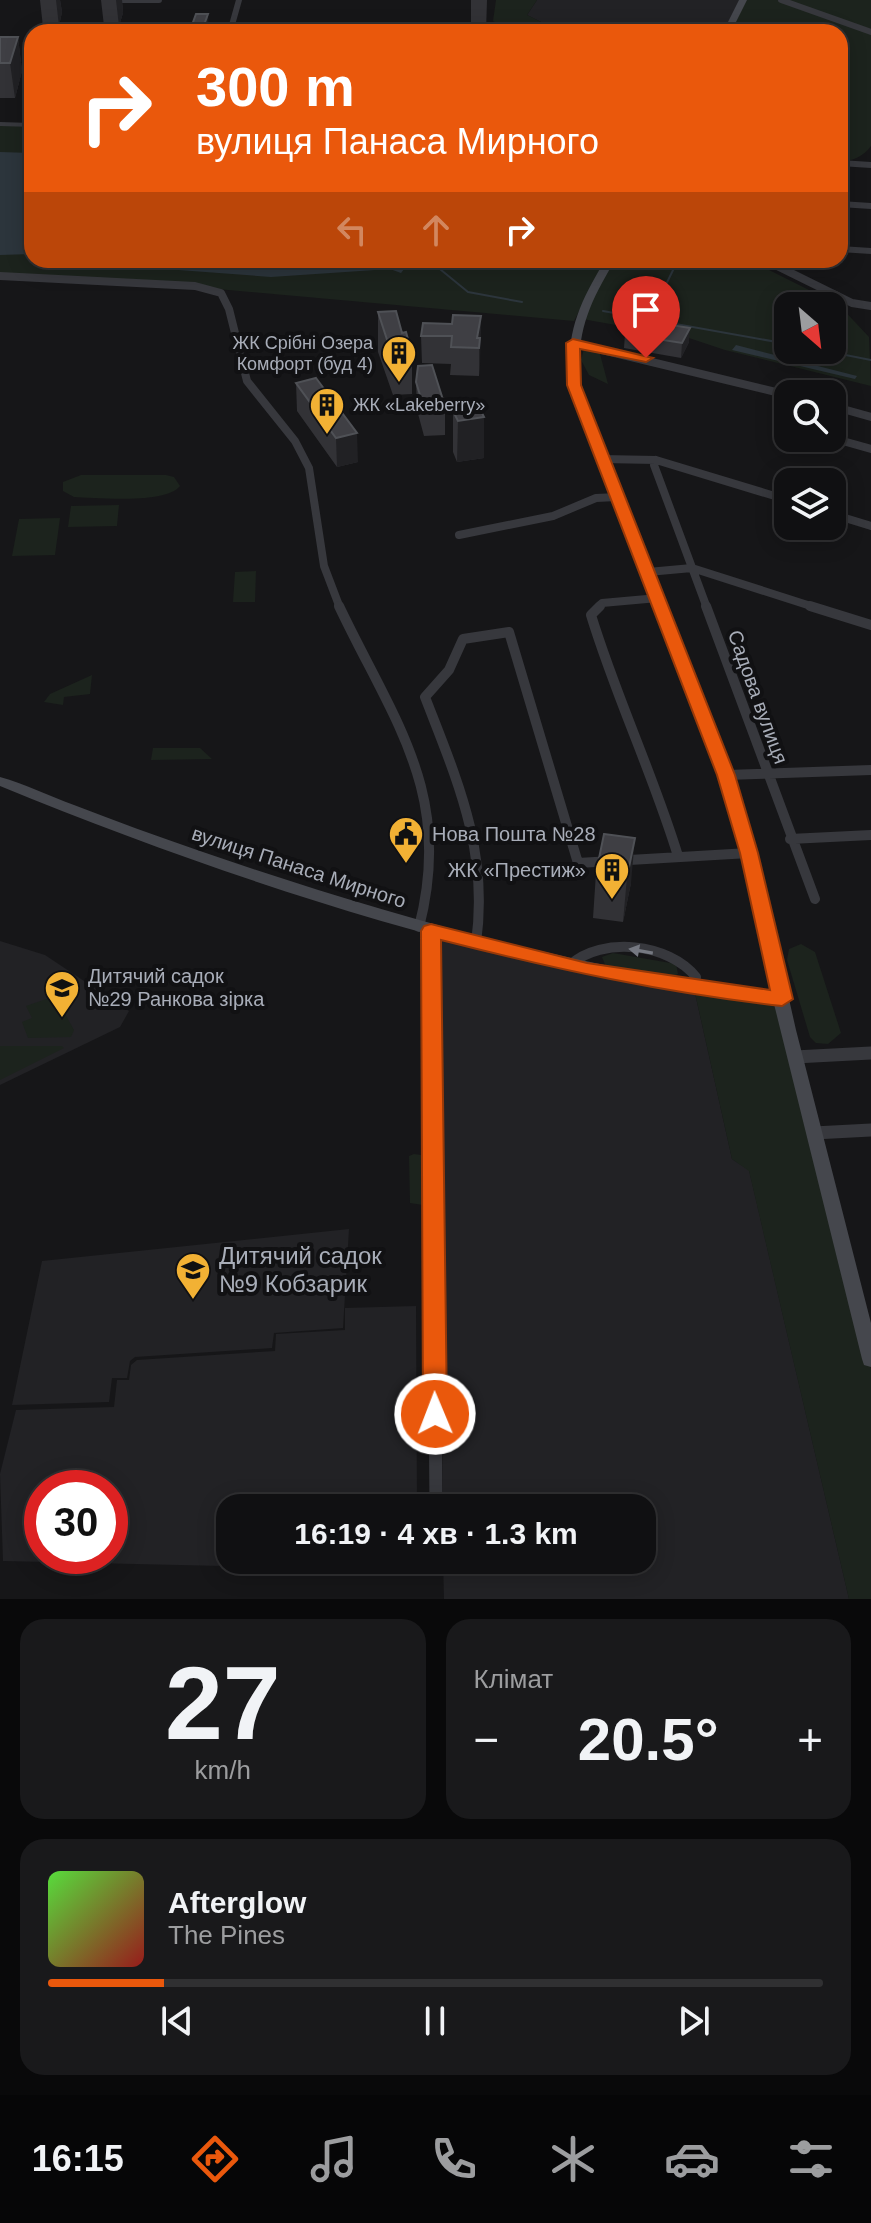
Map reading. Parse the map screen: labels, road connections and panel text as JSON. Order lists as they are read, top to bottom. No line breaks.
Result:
{"streets":{"main road":["вулиця Панаса Мирного"],"street":["Садова вулиця"]},"places":{"building":["ЖК Срібні Озера Комфорт (буд 4)","ЖК «Lakeberry»","ЖК «Престиж»"],"public building":["Нова Пошта №28"],"school or university":["Дитячий садок №29 Ранкова зірка","Дитячий садок №9 Кобзарик"]},"north":"bottom right","page":{"turn":["300 m","вулиця Панаса Мирного"],"limit":"30","trip":"16:19 · 4 хв · 1.3 km","tile":[["27","km/h"],"Клімат"],"heat":["−","20.5°","+"],"song":["Afterglow","The Pines"],"tabs":"16:15"}}
